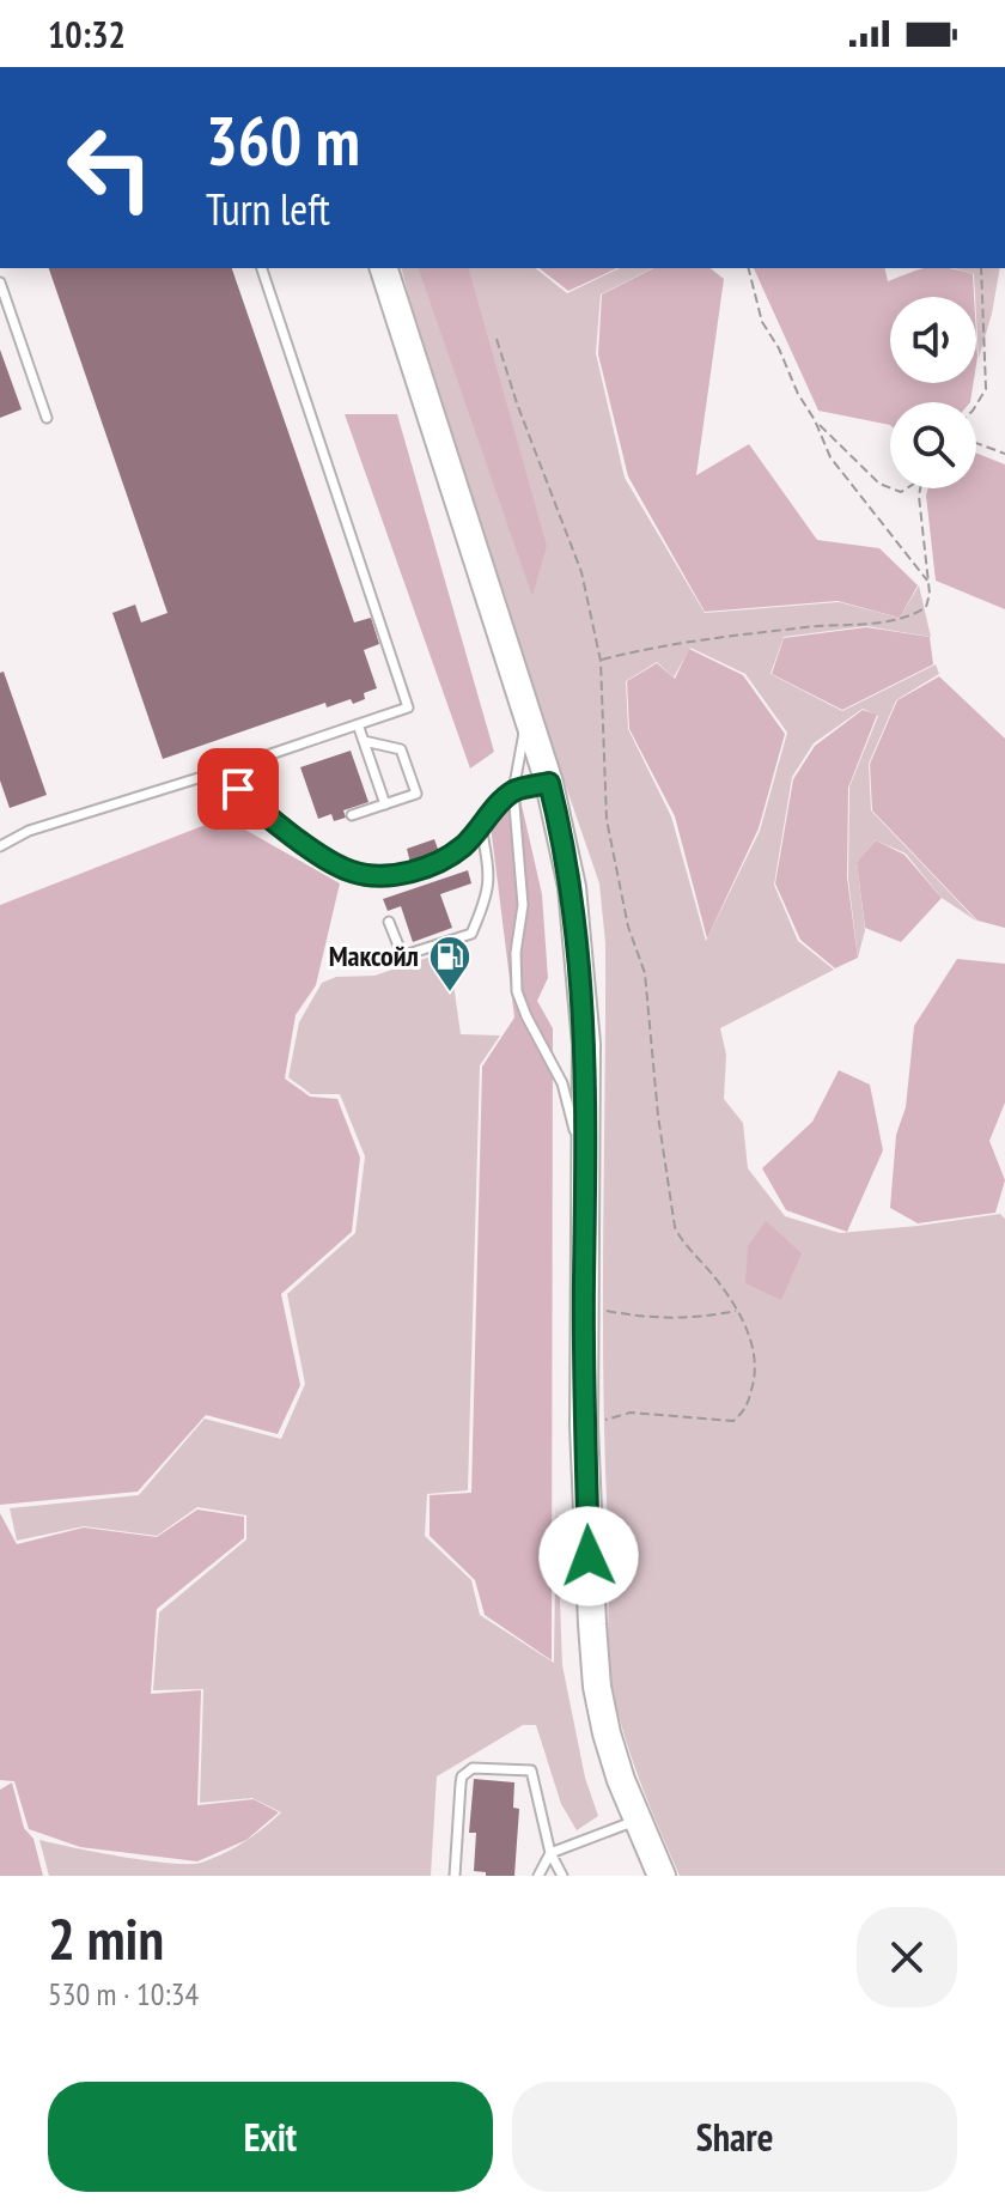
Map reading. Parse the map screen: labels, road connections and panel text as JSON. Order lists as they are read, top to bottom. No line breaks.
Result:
{"places":{"fuel station":["Максойл"]},"page":{"status":"10:32","turn":["360 m","Turn left"],"heading":["2 min","530 m · 10:34"],"buttons":["Exit","Share"]}}
